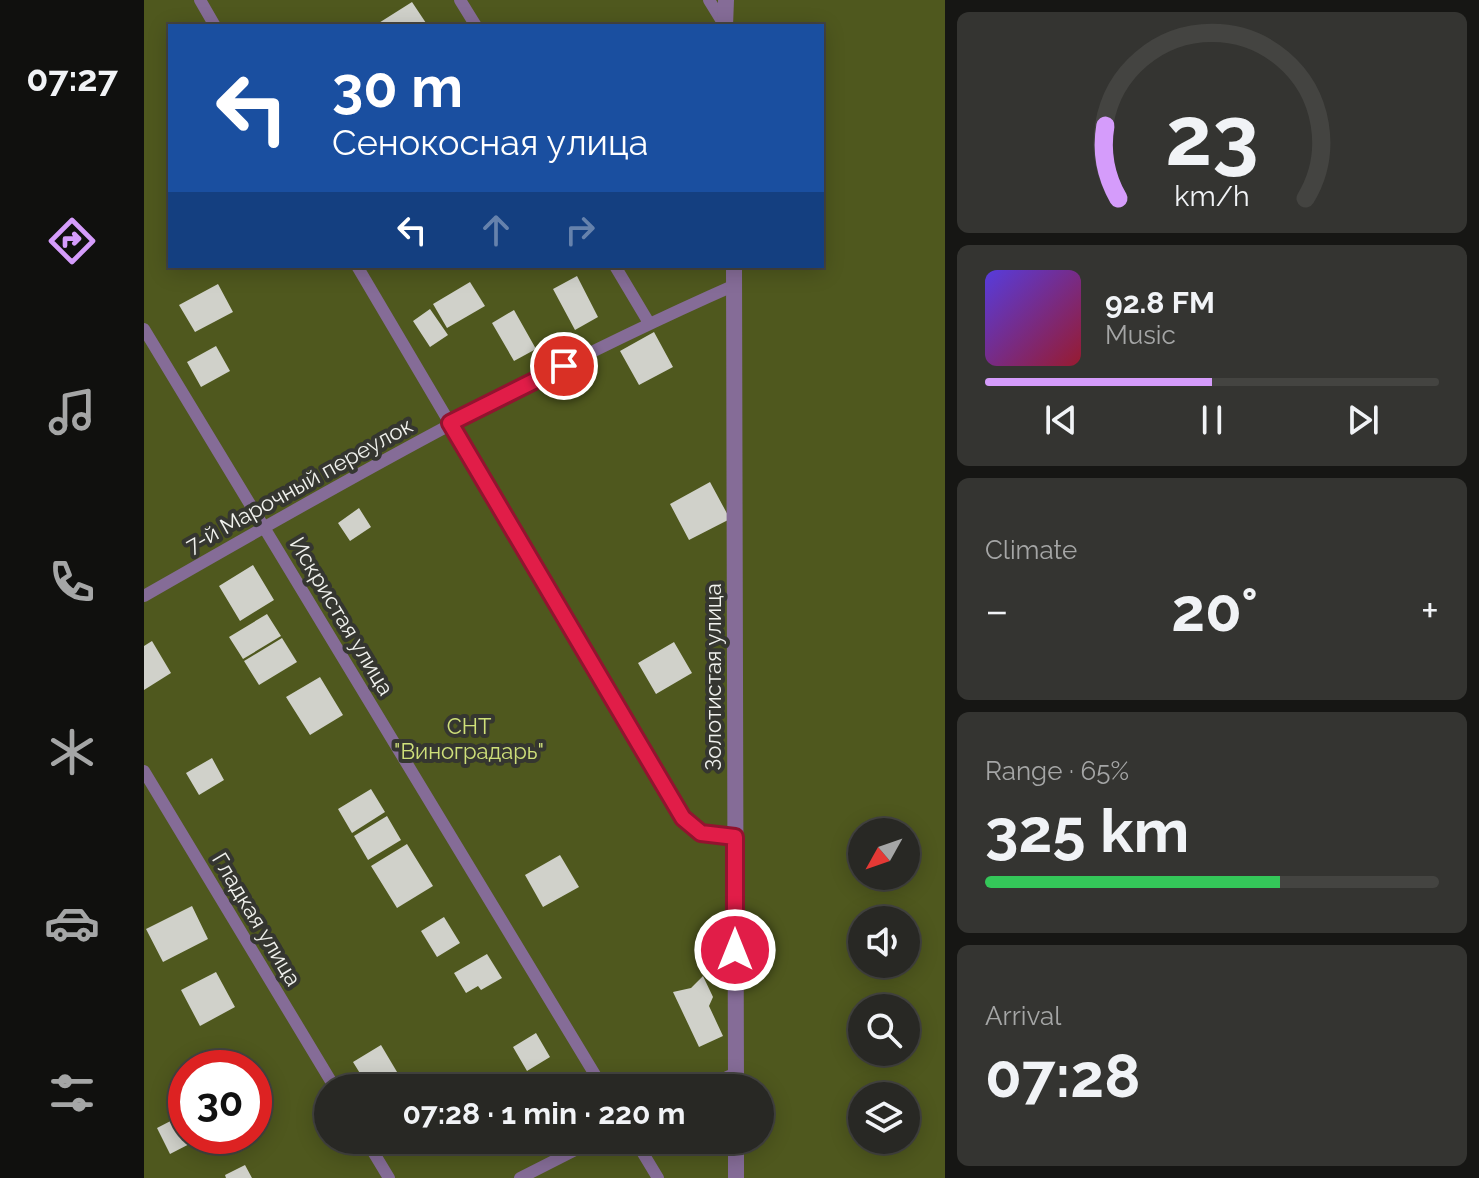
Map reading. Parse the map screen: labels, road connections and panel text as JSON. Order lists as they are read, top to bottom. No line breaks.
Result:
{"streets":{"street":["Золотистая улица"],"lane":["7-й Марочный переулок","Искристая улица","Гладкая улица"]},"crossings":[["7-й Марочный переулок","Искристая улица"],["7-й Марочный переулок","Золотистая улица"]],"parks":["СНТ \"Виноградарь\""],"north":"bottom left","page":{"tabs":"07:27","turn":["30 m","Сенокосная улица"],"song":["92.8 FM","Music"],"tile":["Climate",["Range · 65%","325 km"],["Arrival","07:28"]],"heat":["−","20°","+"],"limit":"30","trip":"07:28 · 1 min · 220 m","gauge":["23","km/h"]}}
